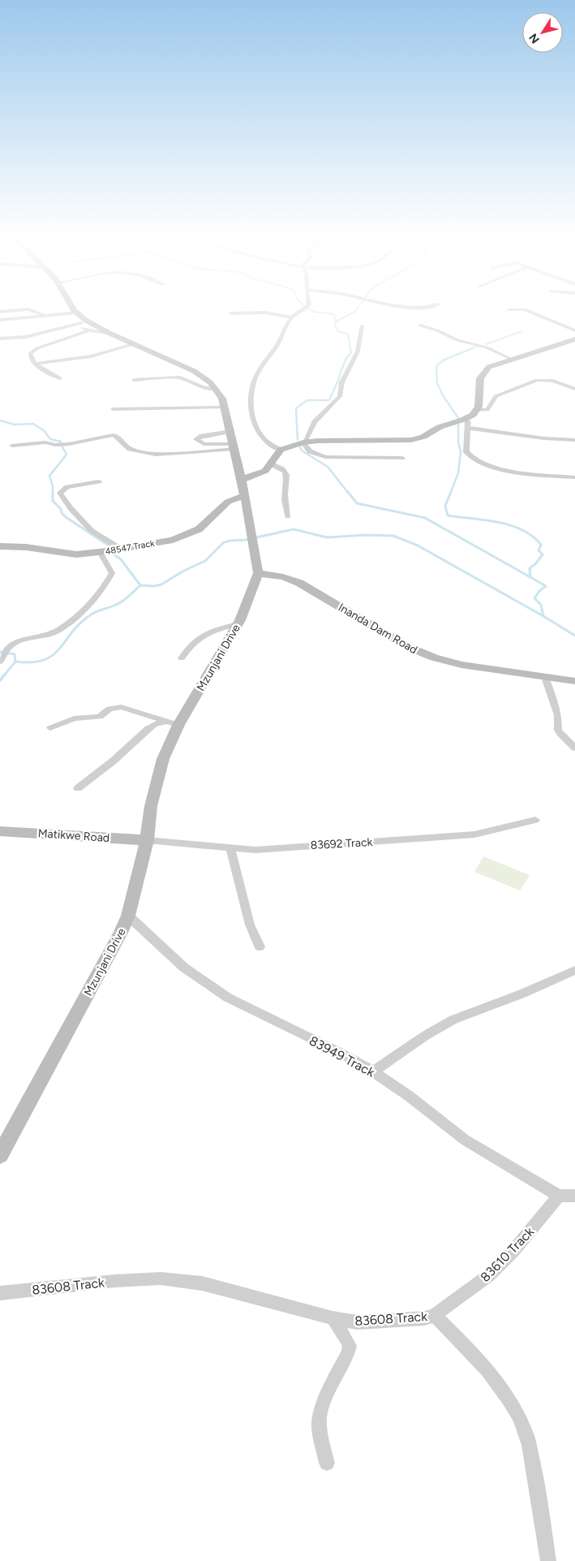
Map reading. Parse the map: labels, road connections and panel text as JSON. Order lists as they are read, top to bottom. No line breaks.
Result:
{"streets":{"main road":["48547 Track","Inanda Dam Road","Mzunjani Drive","Matikwe Road"],"street":["83692 Track","83949 Track","83610 Track","83608 Track"]},"crossings":[["48547 Track","Mzunjani Drive"],["Inanda Dam Road","Mzunjani Drive"],["Mzunjani Drive","Matikwe Road"],["Mzunjani Drive","83692 Track"],["Mzunjani Drive","83949 Track"],["Matikwe Road","83692 Track"],["83949 Track","83610 Track"],["83610 Track","83608 Track"]],"north":"bottom left"}
